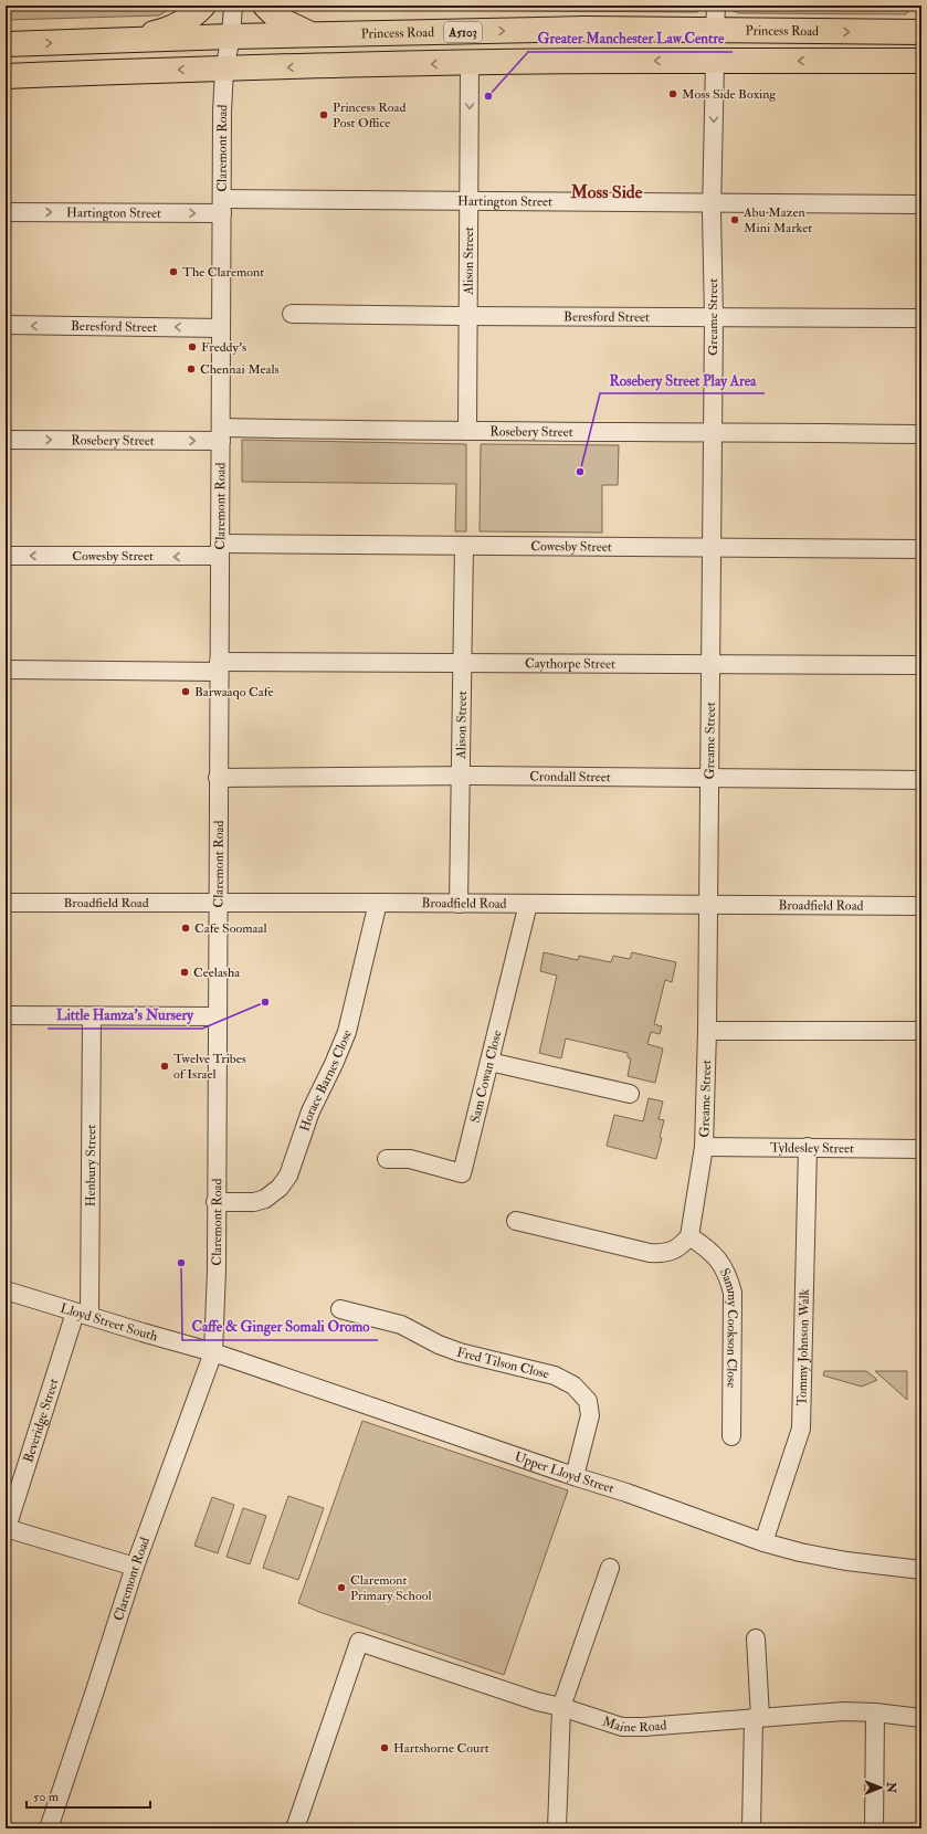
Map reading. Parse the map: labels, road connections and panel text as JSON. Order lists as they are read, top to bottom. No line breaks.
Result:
{"streets":{"highway":["Princess Road","A5103"],"street":["Claremont Road","Hartington Street","Alison Street","Beresford Street","Greame Street","Rosebery Street","Cowesby Street","Caythorpe Street","Crondall Street","Broadfield Road","Sam Cowan Close","Horace Barnes Close","Tyldesley Street","Henbury Street","Lloyd Street South","Sammy Cookson Close","Tommy Johnson Walk","Fred Tilson Close","Beveridge Street","Upper Lloyd Street","Maine Road"]},"crossings":[["Princess Road","Claremont Road"],["Claremont Road","Hartington Street"],["Claremont Road","Beresford Street"],["Claremont Road","Rosebery Street"],["Claremont Road","Cowesby Street"],["Claremont Road","Caythorpe Street"],["Claremont Road","Crondall Street"],["Claremont Road","Broadfield Road"],["Claremont Road","Horace Barnes Close"],["Claremont Road","Lloyd Street South"],["Claremont Road","Upper Lloyd Street"],["Hartington Street","Alison Street"],["Hartington Street","Greame Street"],["Alison Street","Beresford Street"],["Alison Street","Rosebery Street"],["Alison Street","Cowesby Street"],["Alison Street","Caythorpe Street"],["Alison Street","Crondall Street"],["Alison Street","Broadfield Road"],["Beresford Street","Greame Street"],["Greame Street","Rosebery Street"],["Greame Street","Cowesby Street"],["Greame Street","Caythorpe Street"],["Greame Street","Crondall Street"],["Greame Street","Broadfield Road"],["Greame Street","Tyldesley Street"],["Greame Street","Sammy Cookson Close"],["Broadfield Road","Sam Cowan Close"],["Broadfield Road","Horace Barnes Close"],["Tyldesley Street","Tommy Johnson Walk"],["Henbury Street","Lloyd Street South"],["Henbury Street","Beveridge Street"],["Lloyd Street South","Beveridge Street"],["Lloyd Street South","Upper Lloyd Street"],["Tommy Johnson Walk","Upper Lloyd Street"],["Fred Tilson Close","Upper Lloyd Street"]],"districts":["Moss Side"],"places":["Moss Side Boxing","Greater Manchester Law Centre","Princess Road Post Office","Abu Mazen Mini Market","The Claremont","Freddy's","Chennai Meals","Rosebery Street Play Area","Barwaaqo Cafe","Cafe Soomaal","Ceelasha","Little Hamza's Nursery","Twelve Tribes of Israel","Caffe & Ginger Somali Oromo","Claremont Primary School","Hartshorne Court"],"scale_bar":"50 m","north":"right"}
